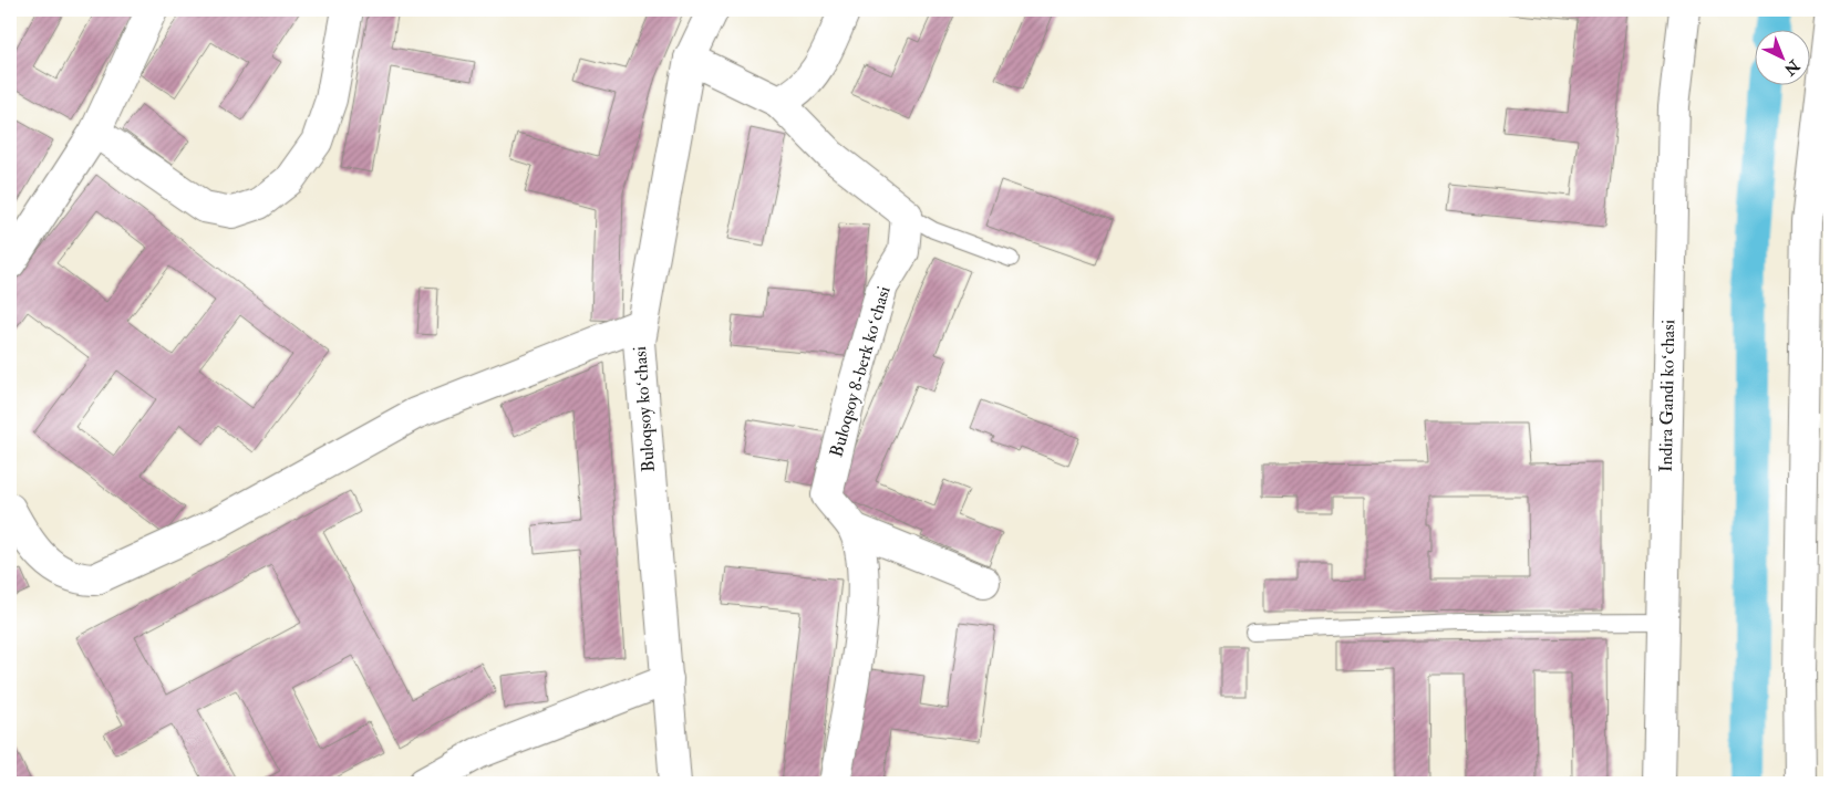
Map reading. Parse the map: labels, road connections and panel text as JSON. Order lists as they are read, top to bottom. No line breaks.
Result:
{"streets":{"street":["Buloqsoy 8-berk koʻchasi","Indira Gandi koʻchasi","Buloqsoy koʻchasi"]},"north":"bottom right"}
